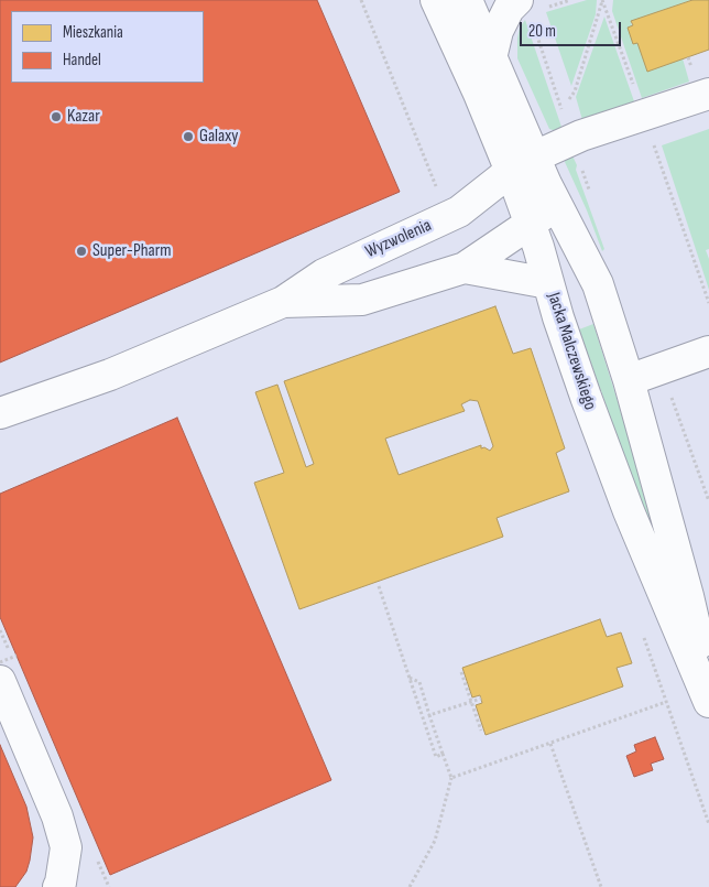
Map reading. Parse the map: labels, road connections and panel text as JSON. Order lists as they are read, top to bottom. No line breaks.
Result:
{"streets":{"street":["Wyzwolenia","Jacka Malczewskiego"]},"crossings":[["Wyzwolenia","Jacka Malczewskiego"]],"places":["Kazar","Galaxy","Super-Pharm"],"legend":["Mieszkania","Handel"],"scale_bar":"20 m"}
